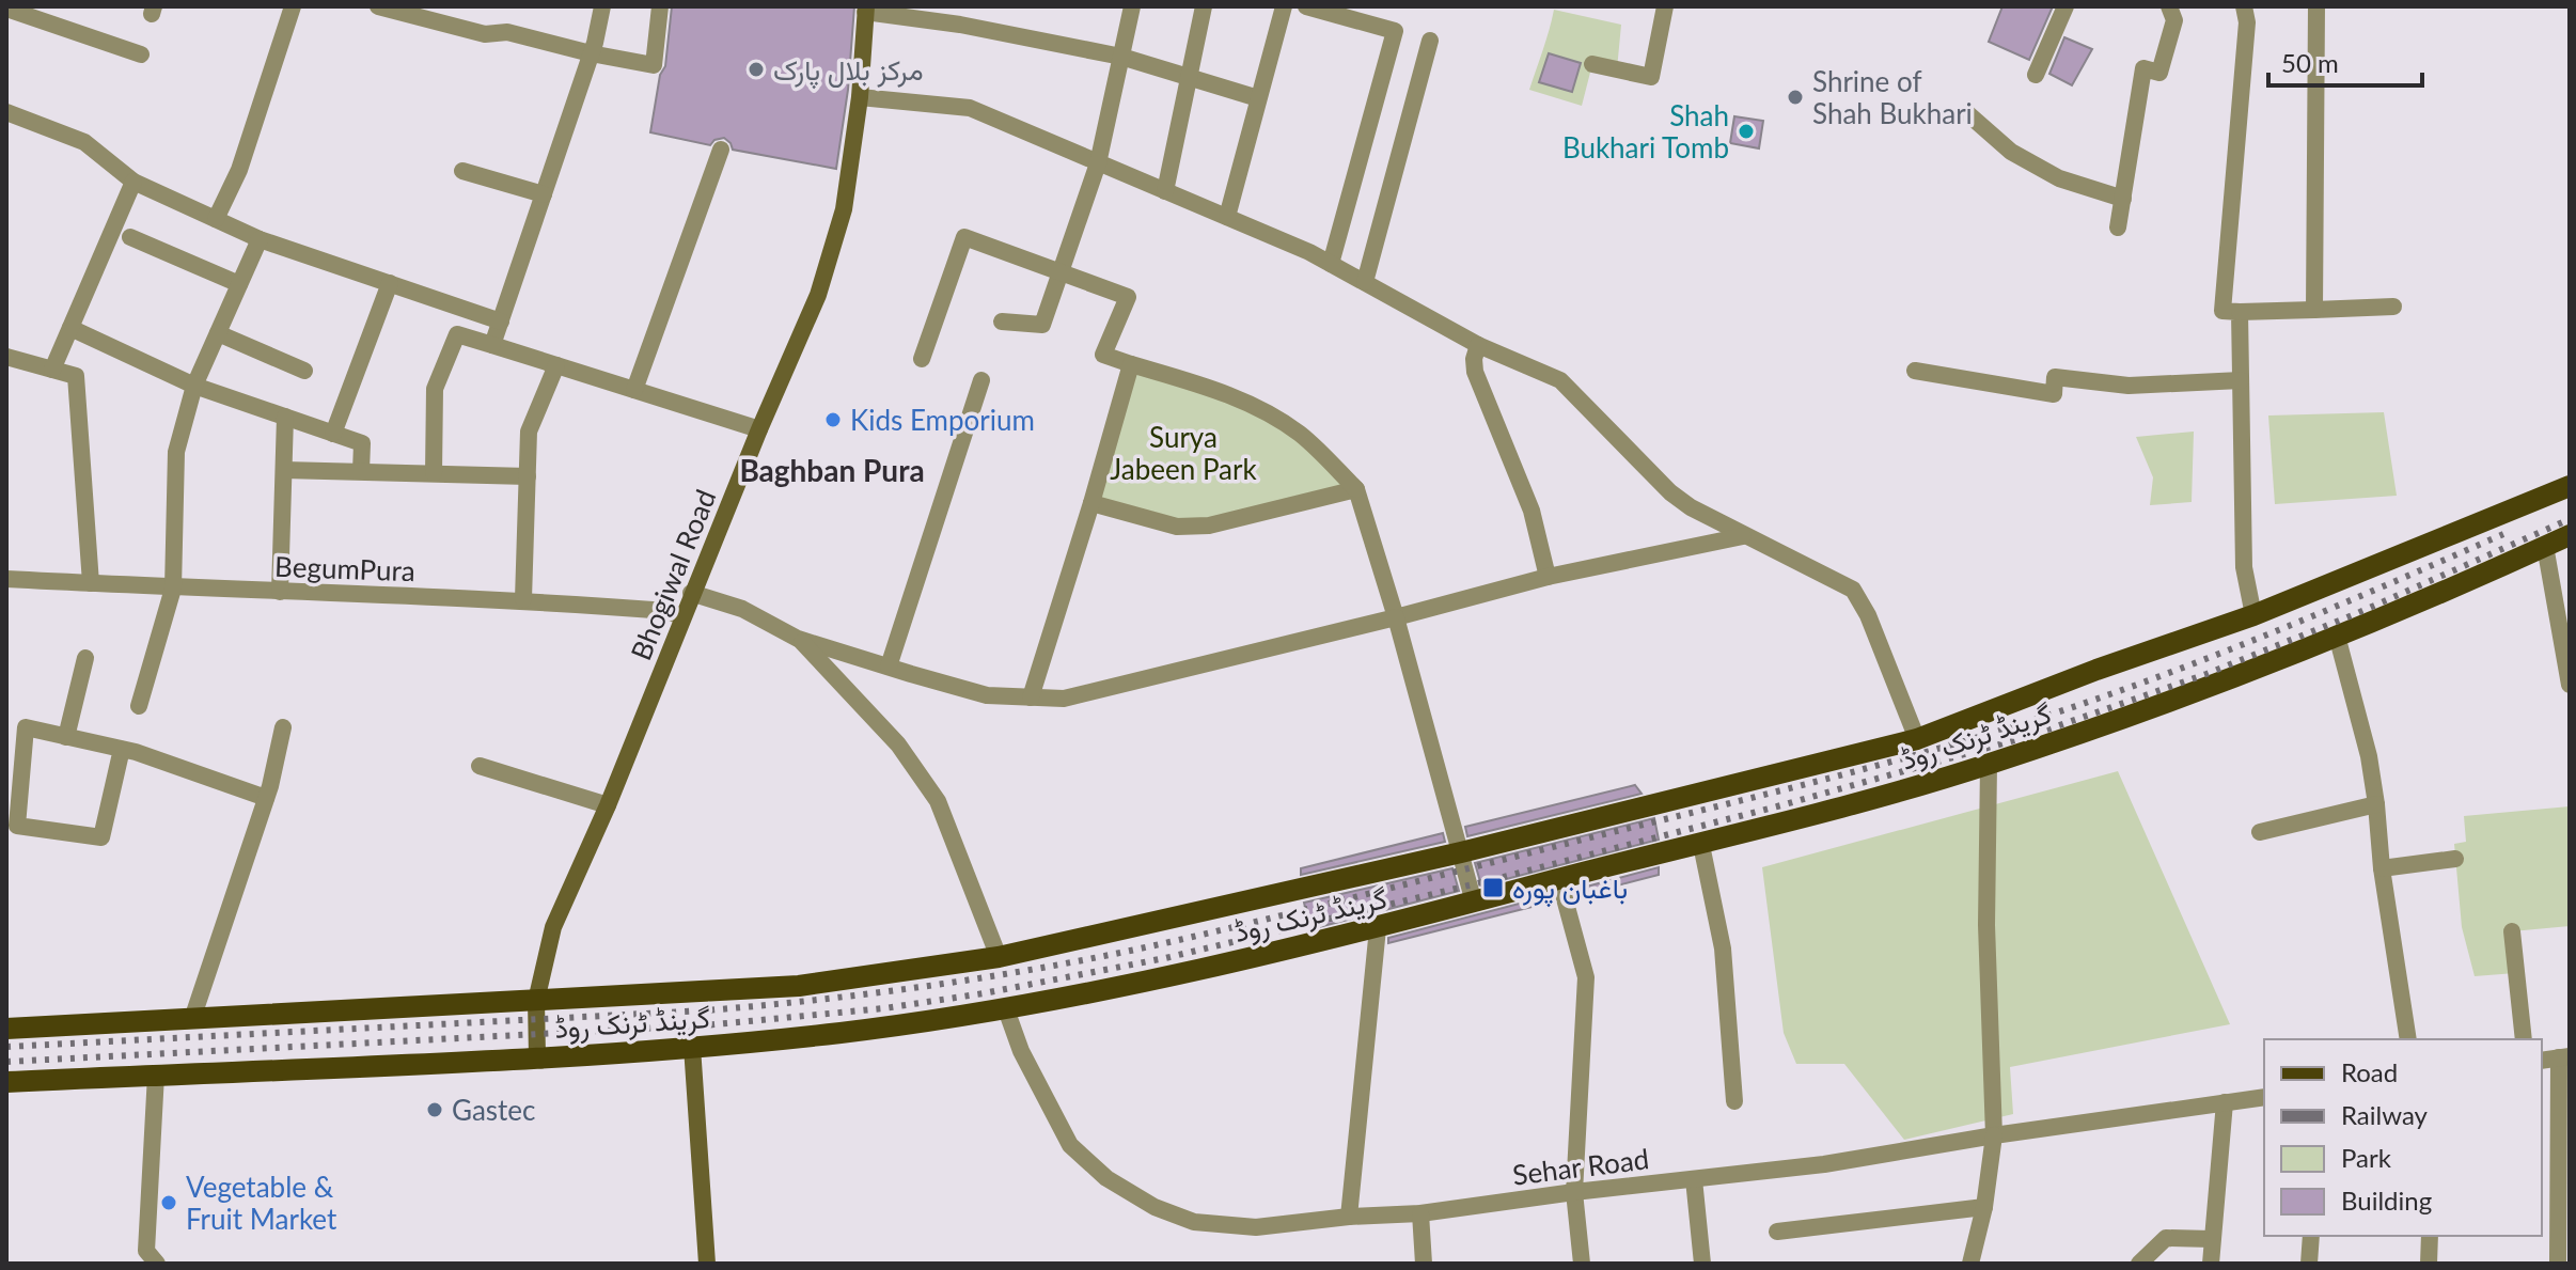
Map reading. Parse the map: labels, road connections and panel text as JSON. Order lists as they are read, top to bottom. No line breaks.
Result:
{"streets":{"main road":["Bhogiwal Road","گرینڈ ٹرنک روڈ"],"street":["BegumPura","Sehar Road"]},"crossings":[["BegumPura","Bhogiwal Road"],["Bhogiwal Road","گرینڈ ٹرنک روڈ"],["گرینڈ ٹرنک روڈ","Sehar Road"]],"districts":["Baghban Pura"],"parks":["Surya Jabeen Park"],"places":{"other":["مرکز بلال پارک","Shrine of Shah Bukhari","Shah Bukhari Tomb","Kids Emporium","Gastec","Vegetable & Fruit Market"],"transit":["باغبان پورہ"]},"legend":["Road","Railway","Park","Building"],"scale_bar":"50 m"}
